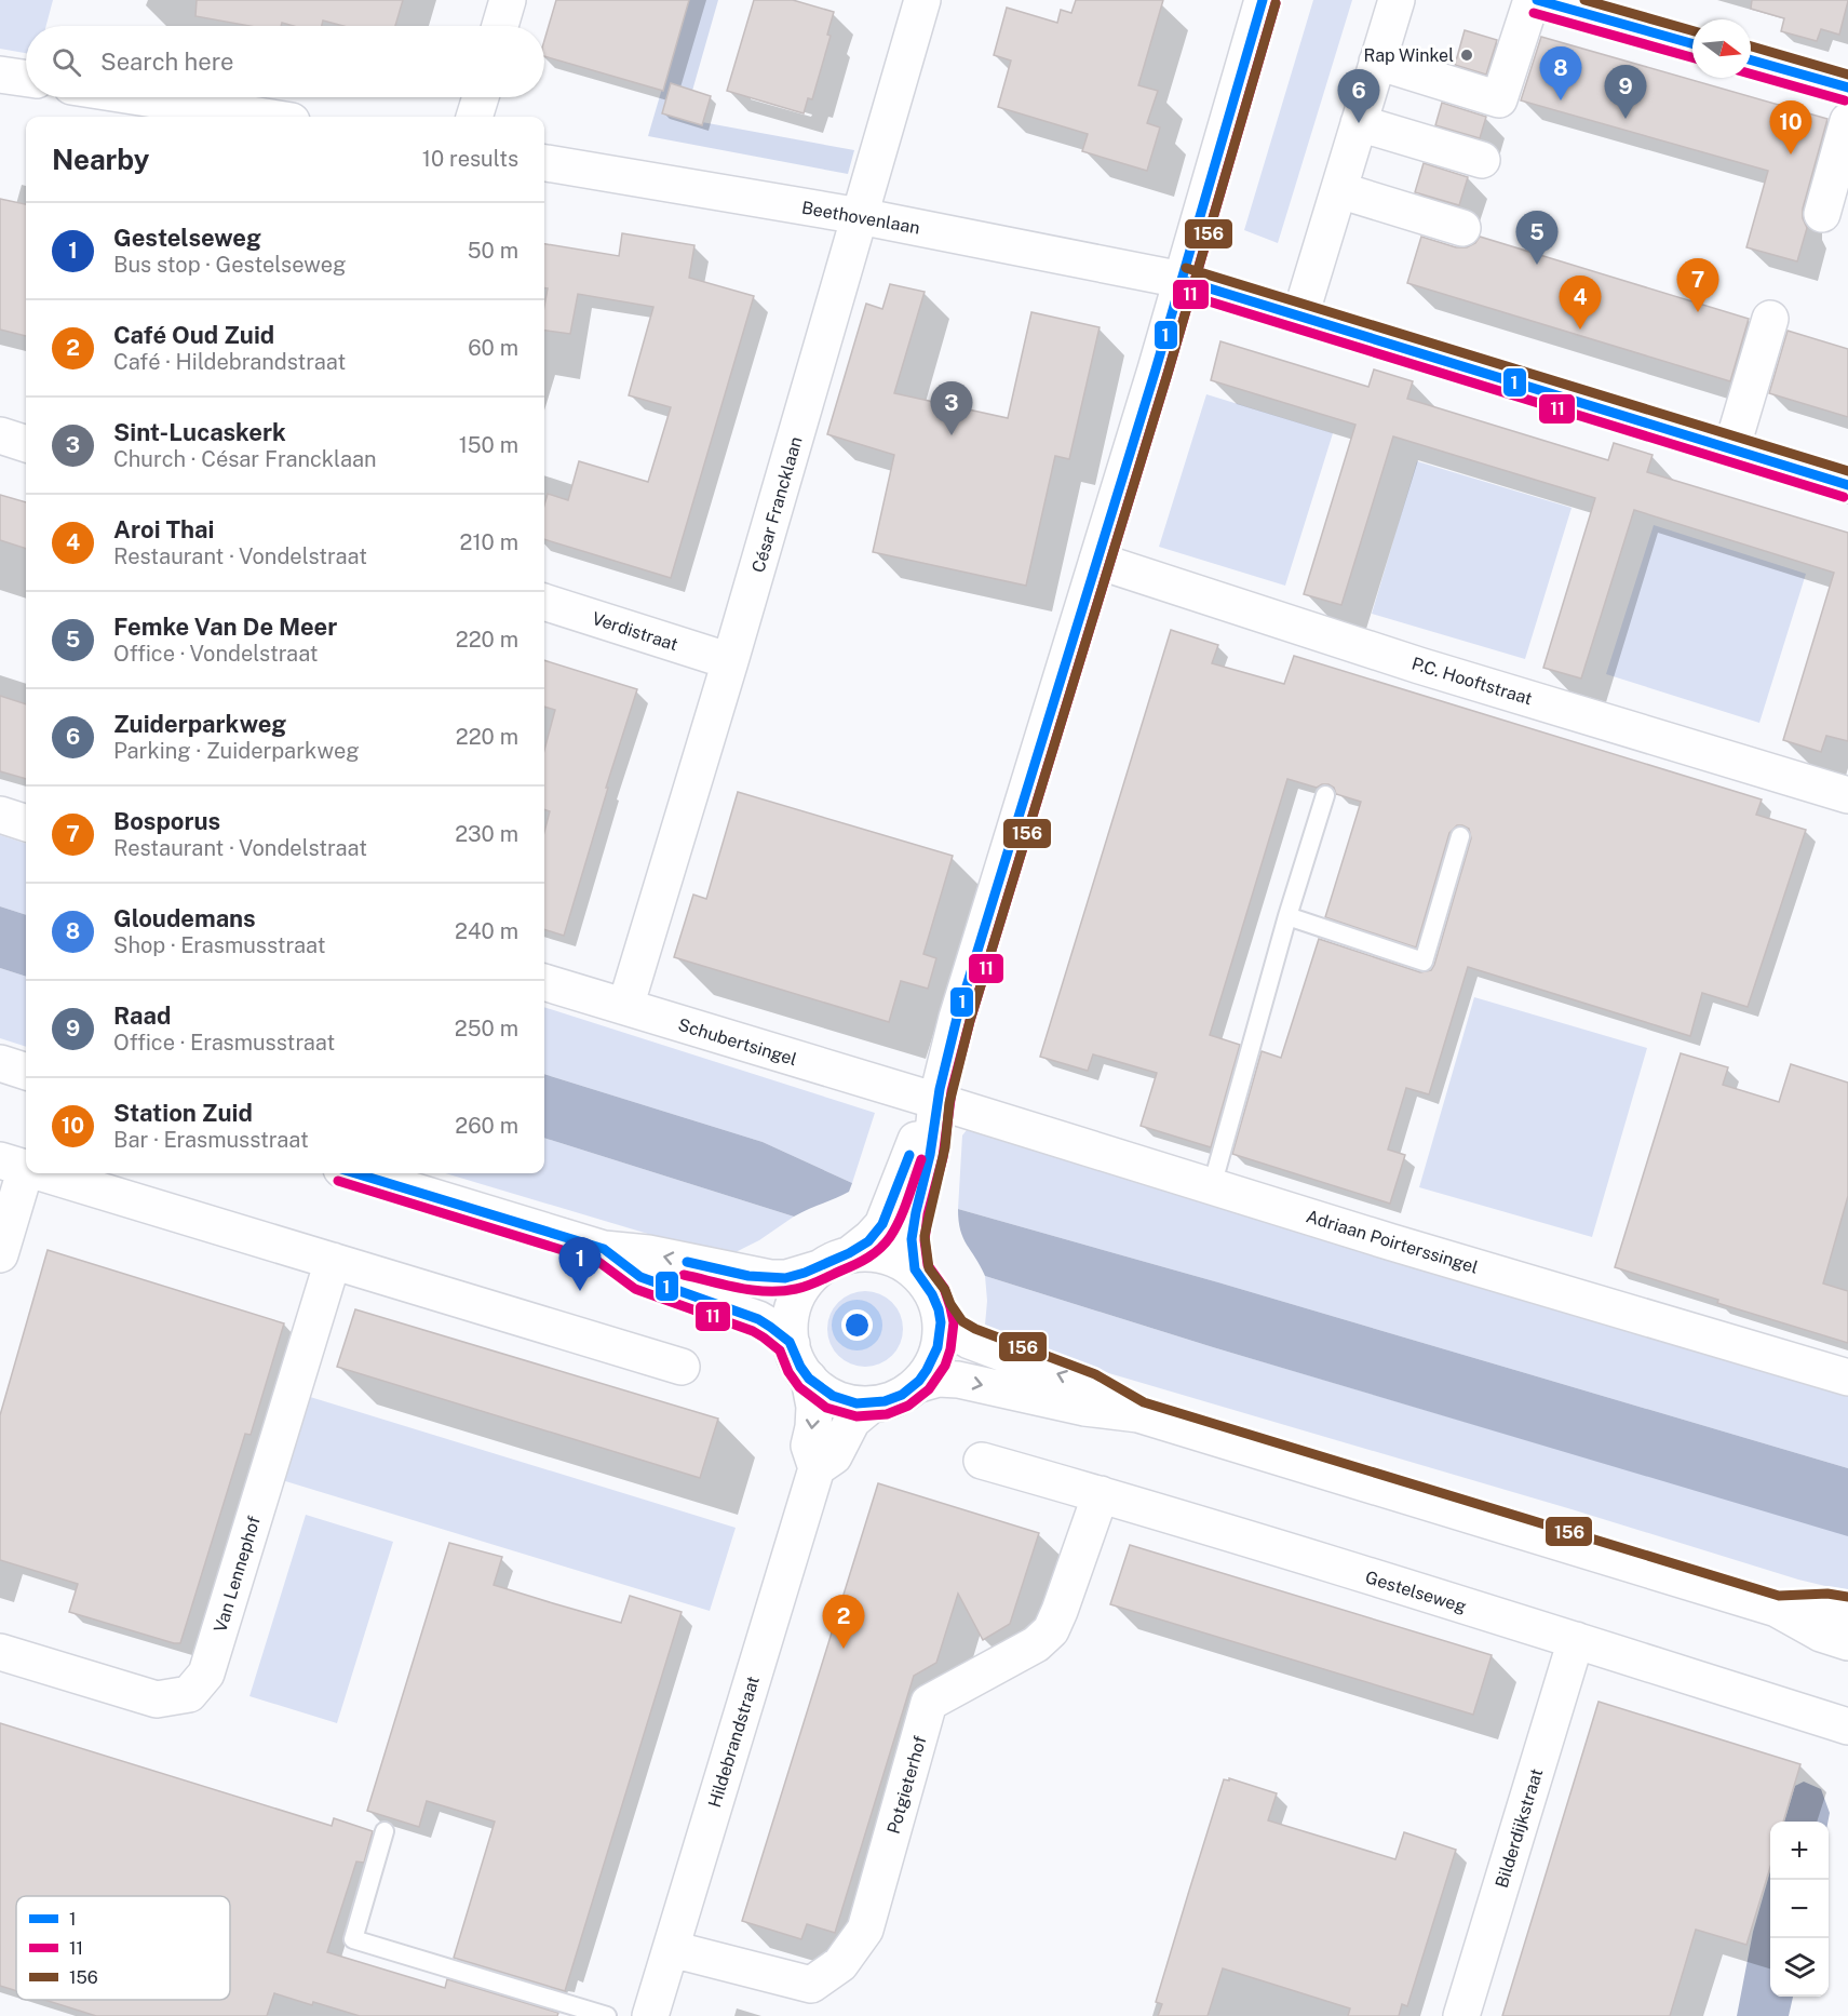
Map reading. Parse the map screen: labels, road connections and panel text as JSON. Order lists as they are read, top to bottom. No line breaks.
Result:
{"streets":{"street":["Beethovenlaan","César Francklaan","Verdistraat","P.C. Hooftstraat","Schubertsingel","Adriaan Poirterssingel","Van Lennephof","Gestelseweg","Hildebrandstraat","Potgieterhof","Bilderdijkstraat"]},"crossings":[["Beethovenlaan","César Francklaan"],["César Francklaan","Verdistraat"],["César Francklaan","Schubertsingel"],["Schubertsingel","Adriaan Poirterssingel"],["Gestelseweg","Potgieterhof"],["Gestelseweg","Bilderdijkstraat"],["Hildebrandstraat","Potgieterhof"]],"places":["Rap Winkel"],"lines":["transit line 1","transit line 156","transit line 11"],"legend":["1","11","156"],"north":"right","page":{"search":"Search here","pins":["8","9","6","10","5","7","4","3","1","2"],"heading":["Nearby","10 results"],"list":[{"mark":"1","name":"Gestelseweg","note":"Bus stop · Gestelseweg","value":"50 m"},{"mark":"2","name":"Café Oud Zuid","note":"Café · Hildebrandstraat","value":"60 m"},{"mark":"3","name":"Sint-Lucaskerk","note":"Church · César Francklaan","value":"150 m"},{"mark":"4","name":"Aroi Thai","note":"Restaurant · Vondelstraat","value":"210 m"},{"mark":"5","name":"Femke Van De Meer","note":"Office · Vondelstraat","value":"220 m"},{"mark":"6","name":"Zuiderparkweg","note":"Parking · Zuiderparkweg","value":"220 m"},{"mark":"7","name":"Bosporus","note":"Restaurant · Vondelstraat","value":"230 m"},{"mark":"8","name":"Gloudemans","note":"Shop · Erasmusstraat","value":"240 m"},{"mark":"9","name":"Raad","note":"Office · Erasmusstraat","value":"250 m"},{"mark":"10","name":"Station Zuid","note":"Bar · Erasmusstraat","value":"260 m"}],"map_buttons":["+","−"]}}
